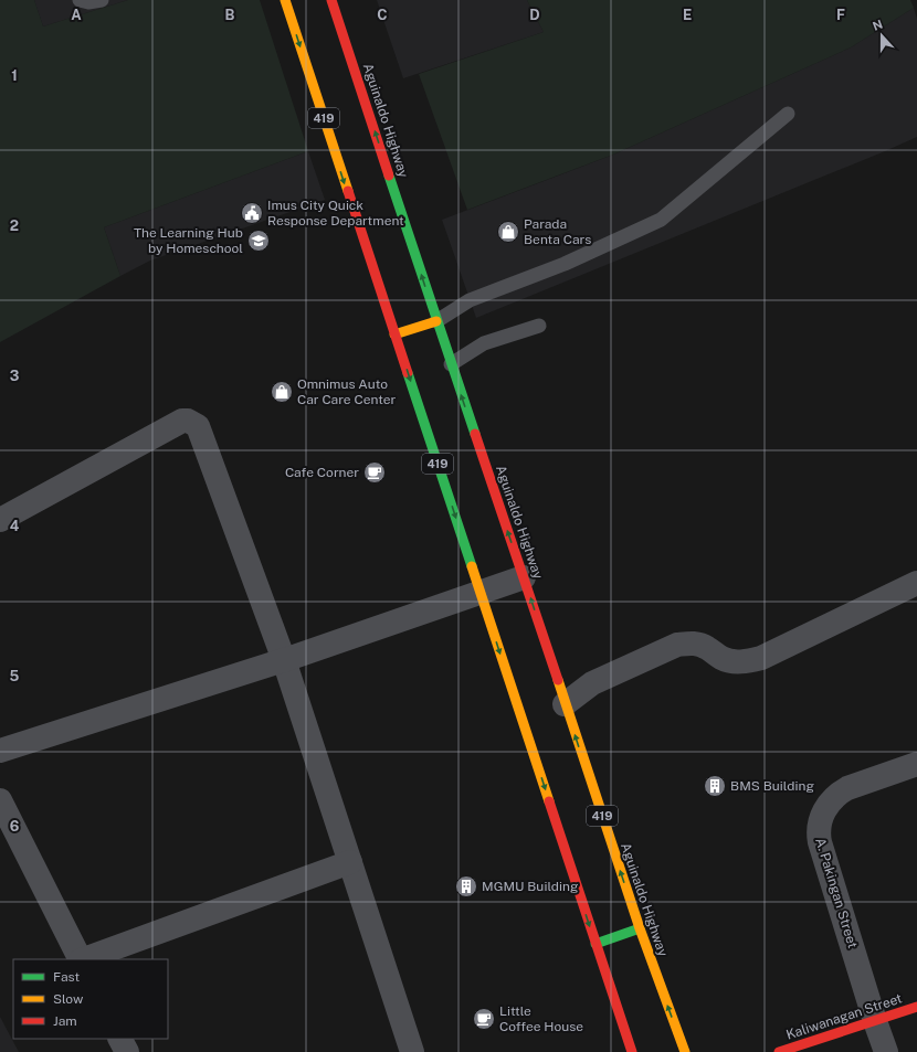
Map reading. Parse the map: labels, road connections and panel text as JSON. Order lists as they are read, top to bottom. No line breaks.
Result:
{"streets":{"main road":["419","Aguinaldo Highway","Kaliwanagan Street"],"street":["A. Pakingan Street"]},"crossings":[["A. Pakingan Street","Kaliwanagan Street"]],"places":{"public building":["Imus City Quick Response Department"],"shop":["Parada Benta Cars","Omnimus Auto Car Care Center"],"school or university":["The Learning Hub by Homeschool"],"cafe":["Cafe Corner","Little Coffee House"],"building":["BMS Building","MGMU Building"]},"legend":["Fast","Slow","Jam"],"north":"top","grid":{"columns":["A","B","C","D","E","F"],"rows":["1","2","3","4","5","6"]}}
